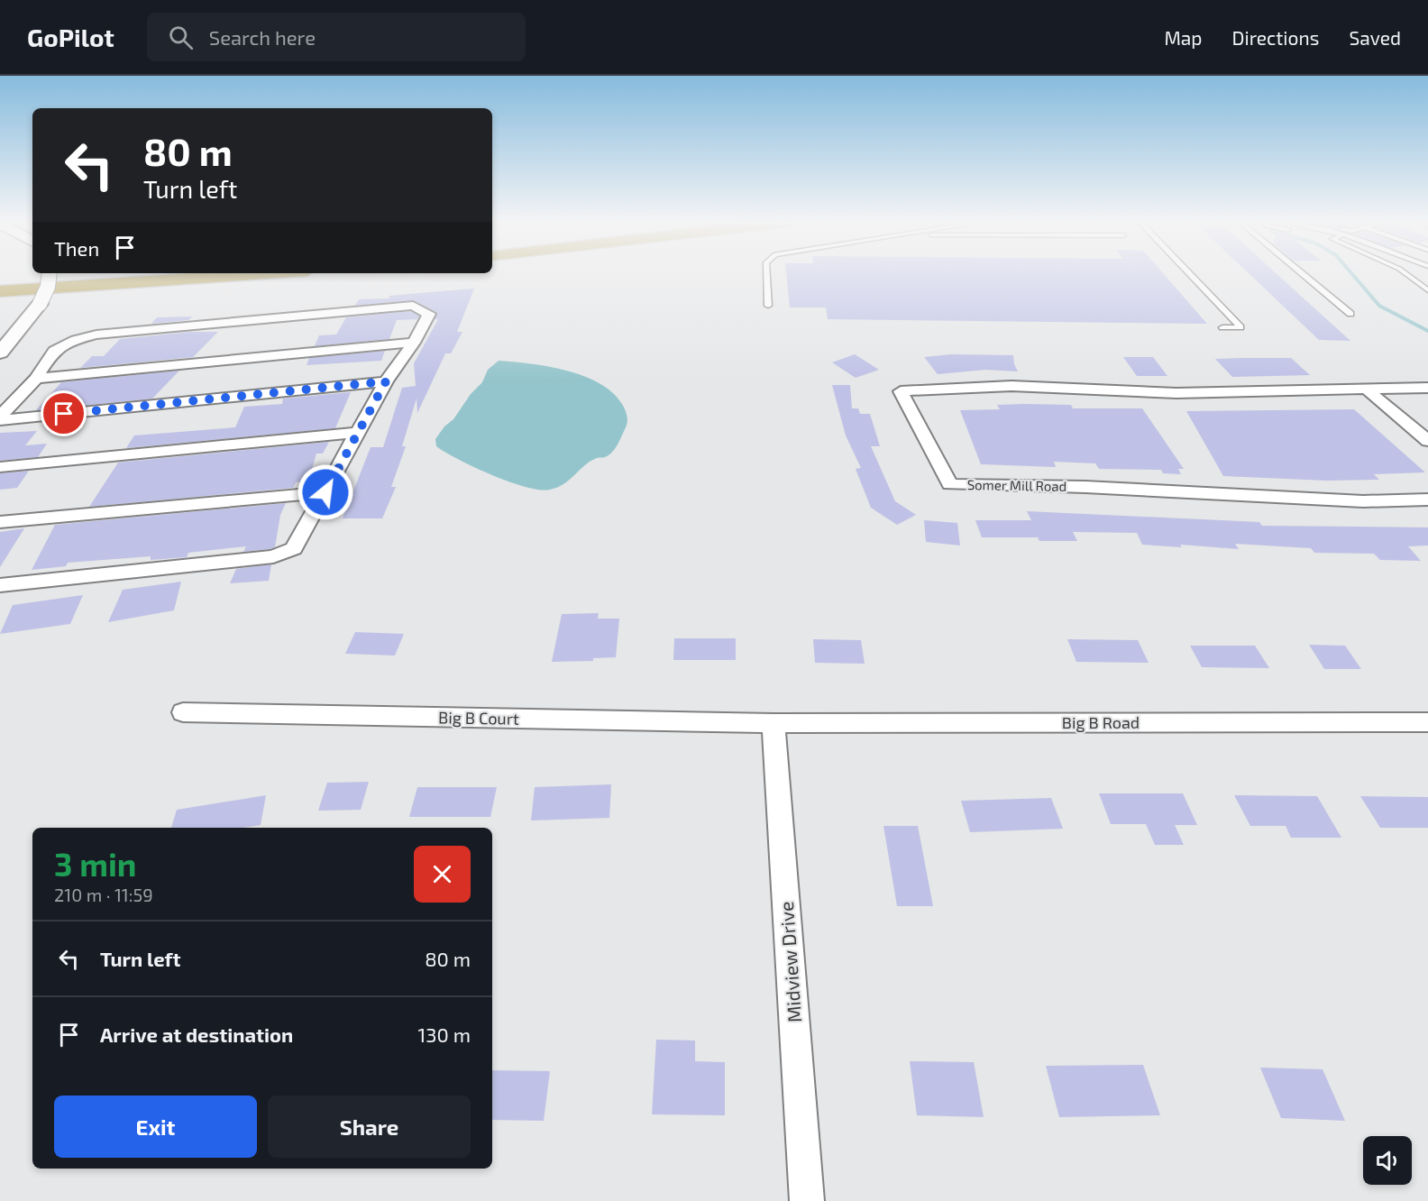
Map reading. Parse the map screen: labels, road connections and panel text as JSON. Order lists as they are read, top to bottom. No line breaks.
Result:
{"streets":{"street":["Somer Mill Road","Big B Court","Big B Road","Midview Drive"]},"crossings":[["Big B Court","Big B Road"],["Big B Court","Midview Drive"],["Big B Road","Midview Drive"]],"page":{"header":"GoPilot","search":"Search here","nav":["Map","Directions","Saved"],"turn":["80 m","Turn left"],"then":"Then","heading":["3 min","210 m · 11:59"],"list":[{"name":"Turn left","value":"80 m"},{"name":"Arrive at destination","value":"130 m"}],"buttons":["Exit","Share"]}}
